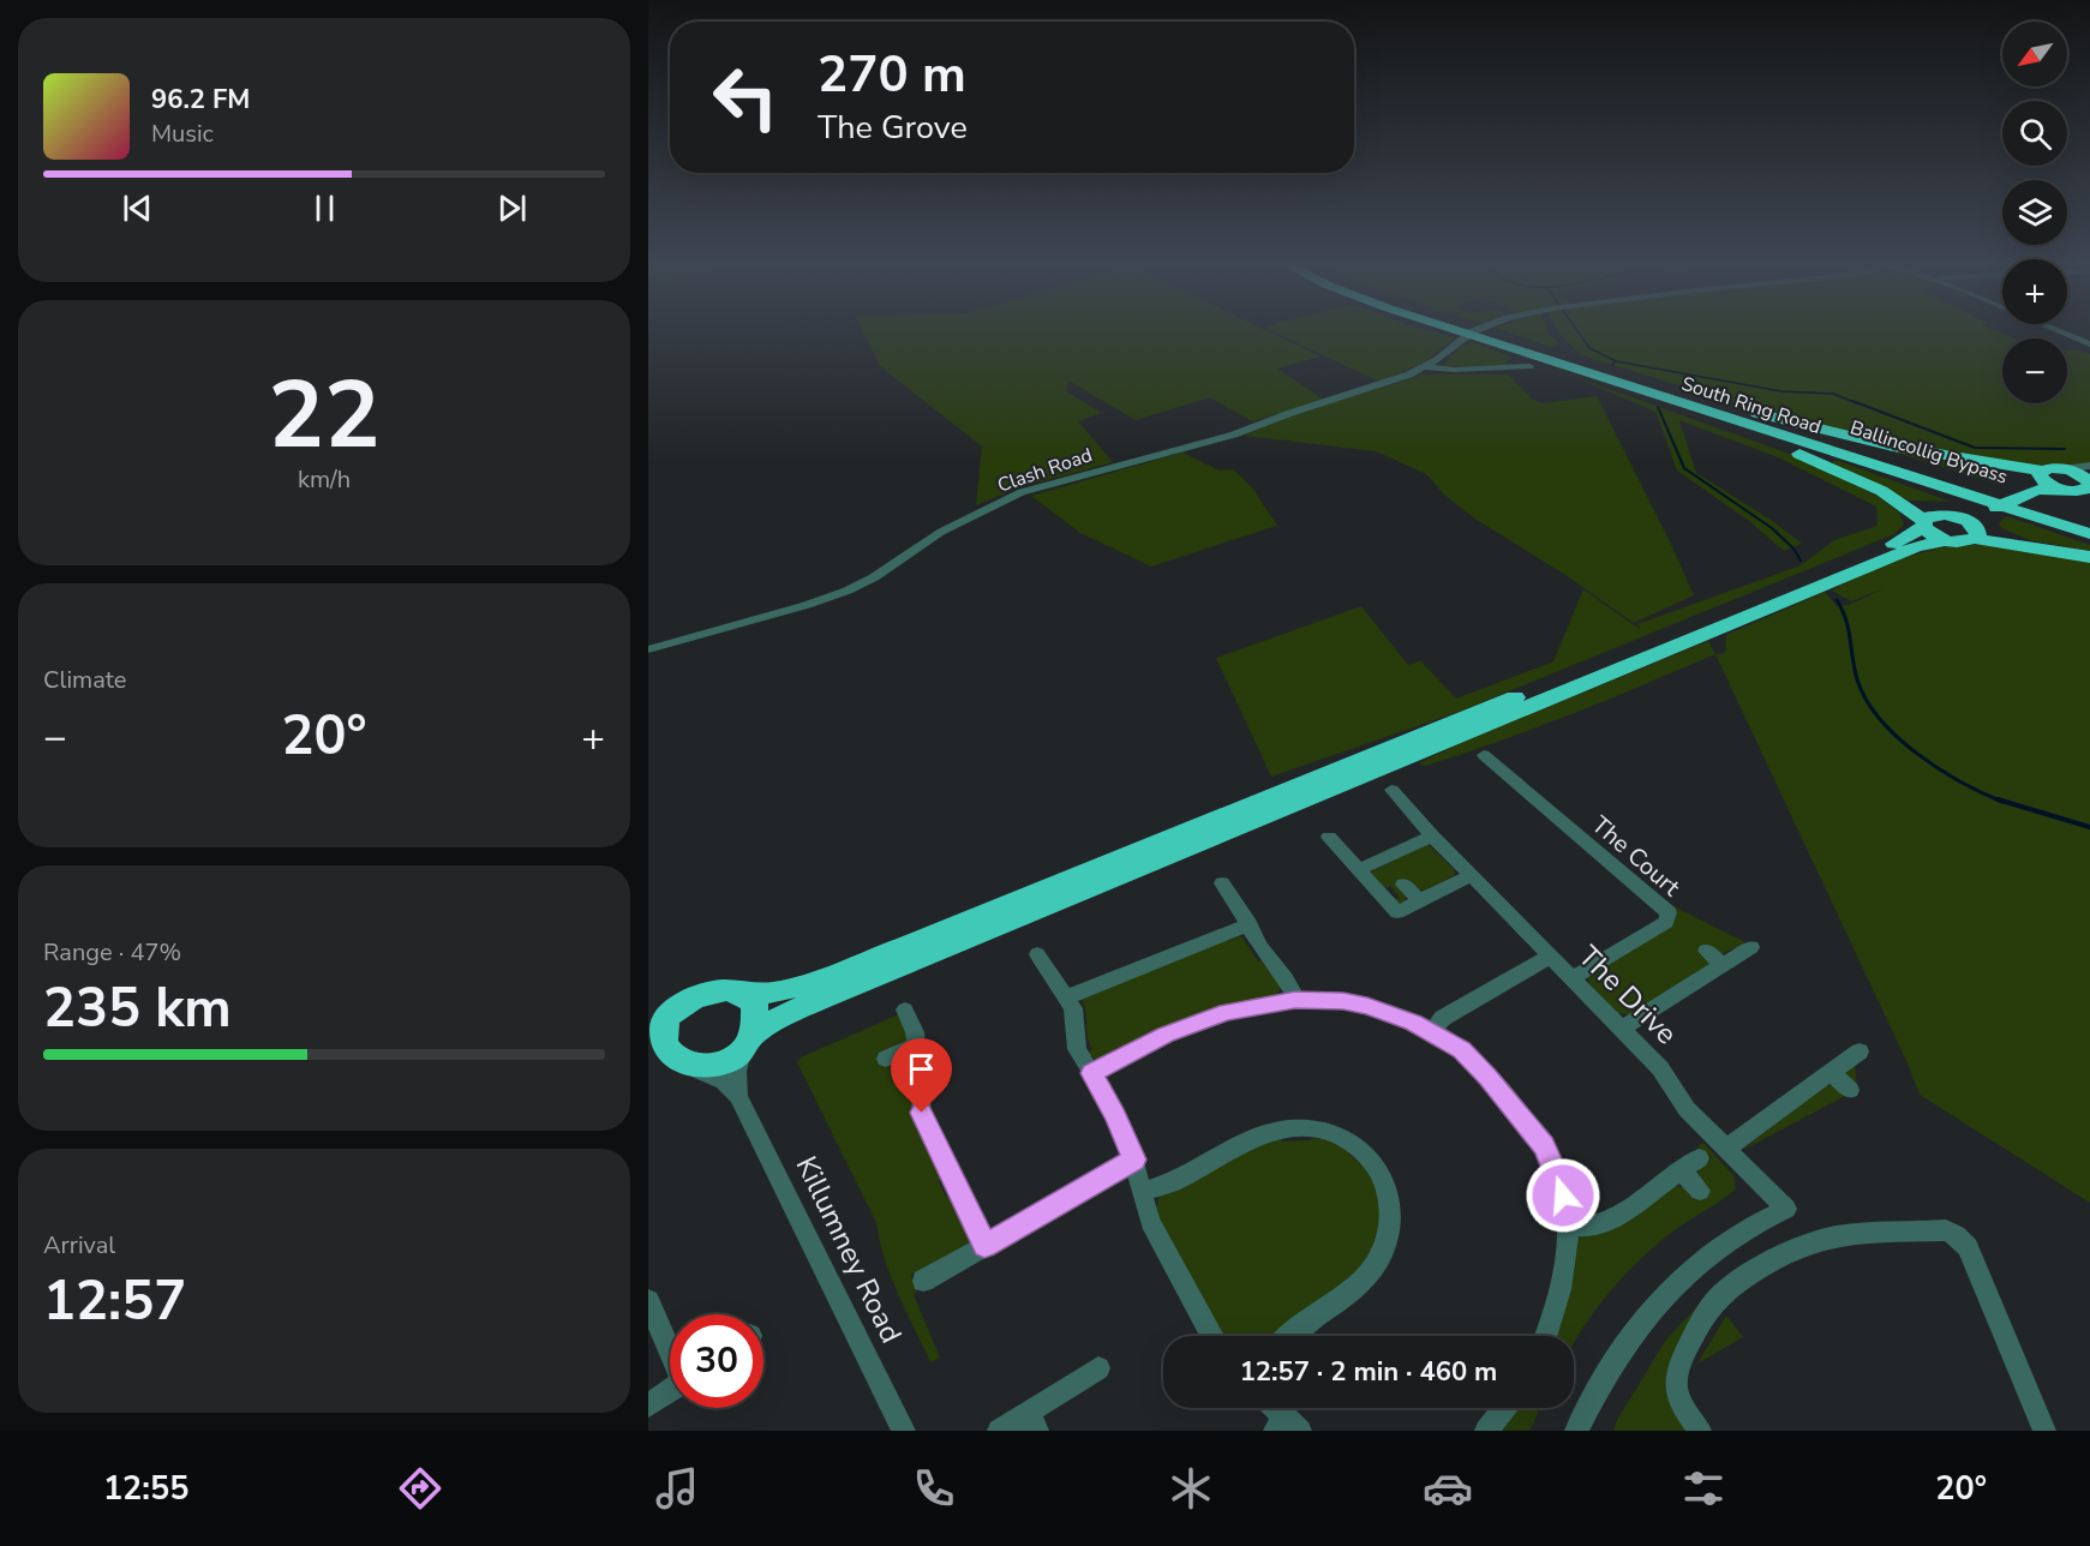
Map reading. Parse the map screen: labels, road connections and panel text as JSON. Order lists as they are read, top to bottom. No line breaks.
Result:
{"streets":{"highway":["South Ring Road","Ballincollig Bypass"],"street":["Clash Road","The Court","The Drive","Killumney Road"]},"crossings":[["South Ring Road","Ballincollig Bypass"],["The Court","The Drive"]],"north":"bottom left","page":{"map_buttons":["+","−"],"turn":["270 m","The Grove"],"song":["96.2 FM","Music"],"tile":[["22","km/h"],"Climate",["Range · 47%","235 km"],["Arrival","12:57"]],"heat":["−","20°","+"],"limit":"30","trip":"12:57 · 2 min · 460 m","tabs":["12:55","20°"]}}
